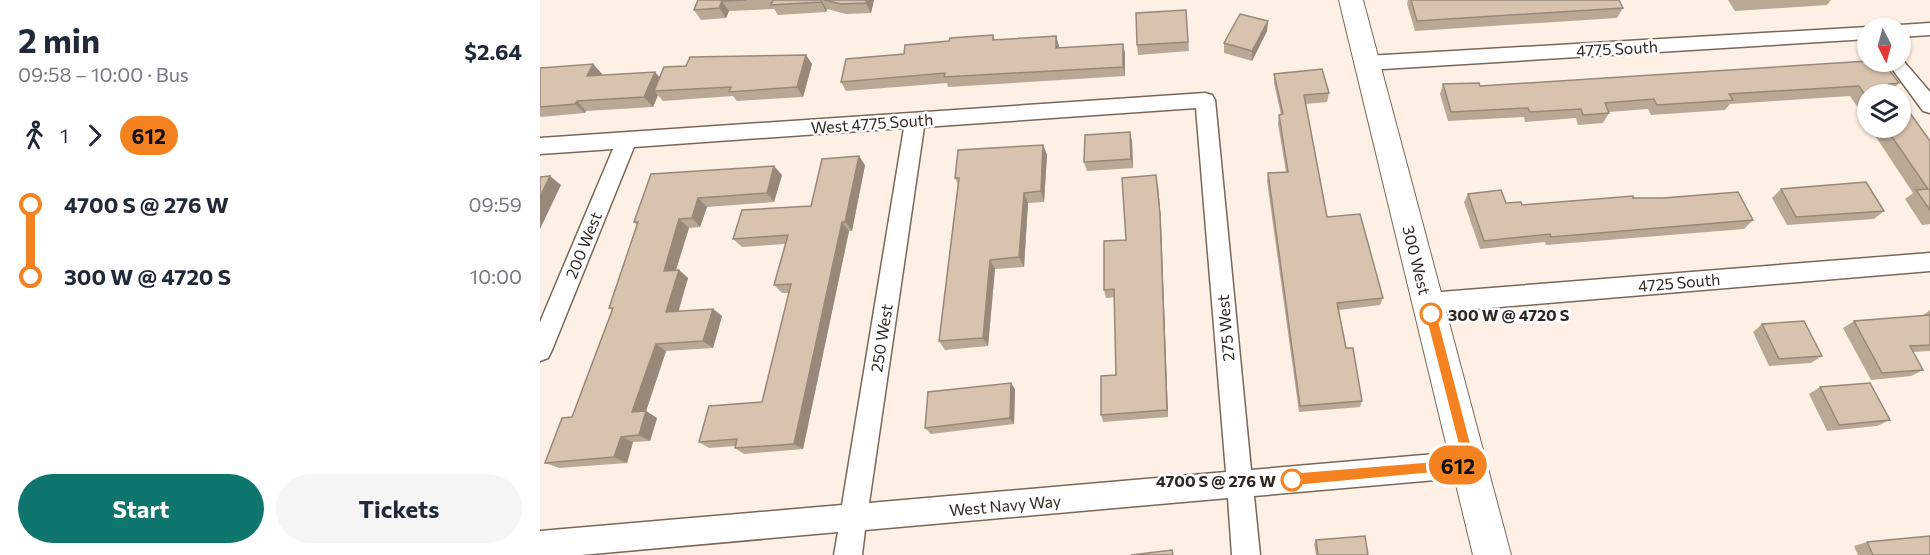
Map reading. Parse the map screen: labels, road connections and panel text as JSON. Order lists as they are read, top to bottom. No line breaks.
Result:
{"streets":{"main road":["300 West"],"street":["4775 South","West 4775 South","200 West","4725 South","275 West","250 West","West Navy Way"]},"crossings":[["4775 South","300 West"],["West 4775 South","200 West"],["West 4775 South","275 West"],["West 4775 South","250 West"],["300 West","4725 South"],["300 West","West Navy Way"],["275 West","West Navy Way"],["250 West","West Navy Way"]],"places":["300 W @ 4720 S","4700 S @ 276 W"],"lines":["bus line 612"],"north":"bottom","page":{"heading":["2 min","09:58 – 10:00 · Bus","$2.64"],"on_map":"612","legs":["1","612"],"list":[{"name":"4700 S @ 276 W","value":"09:59"},{"name":"300 W @ 4720 S","value":"10:00"}],"buttons":["Start","Tickets"]}}
